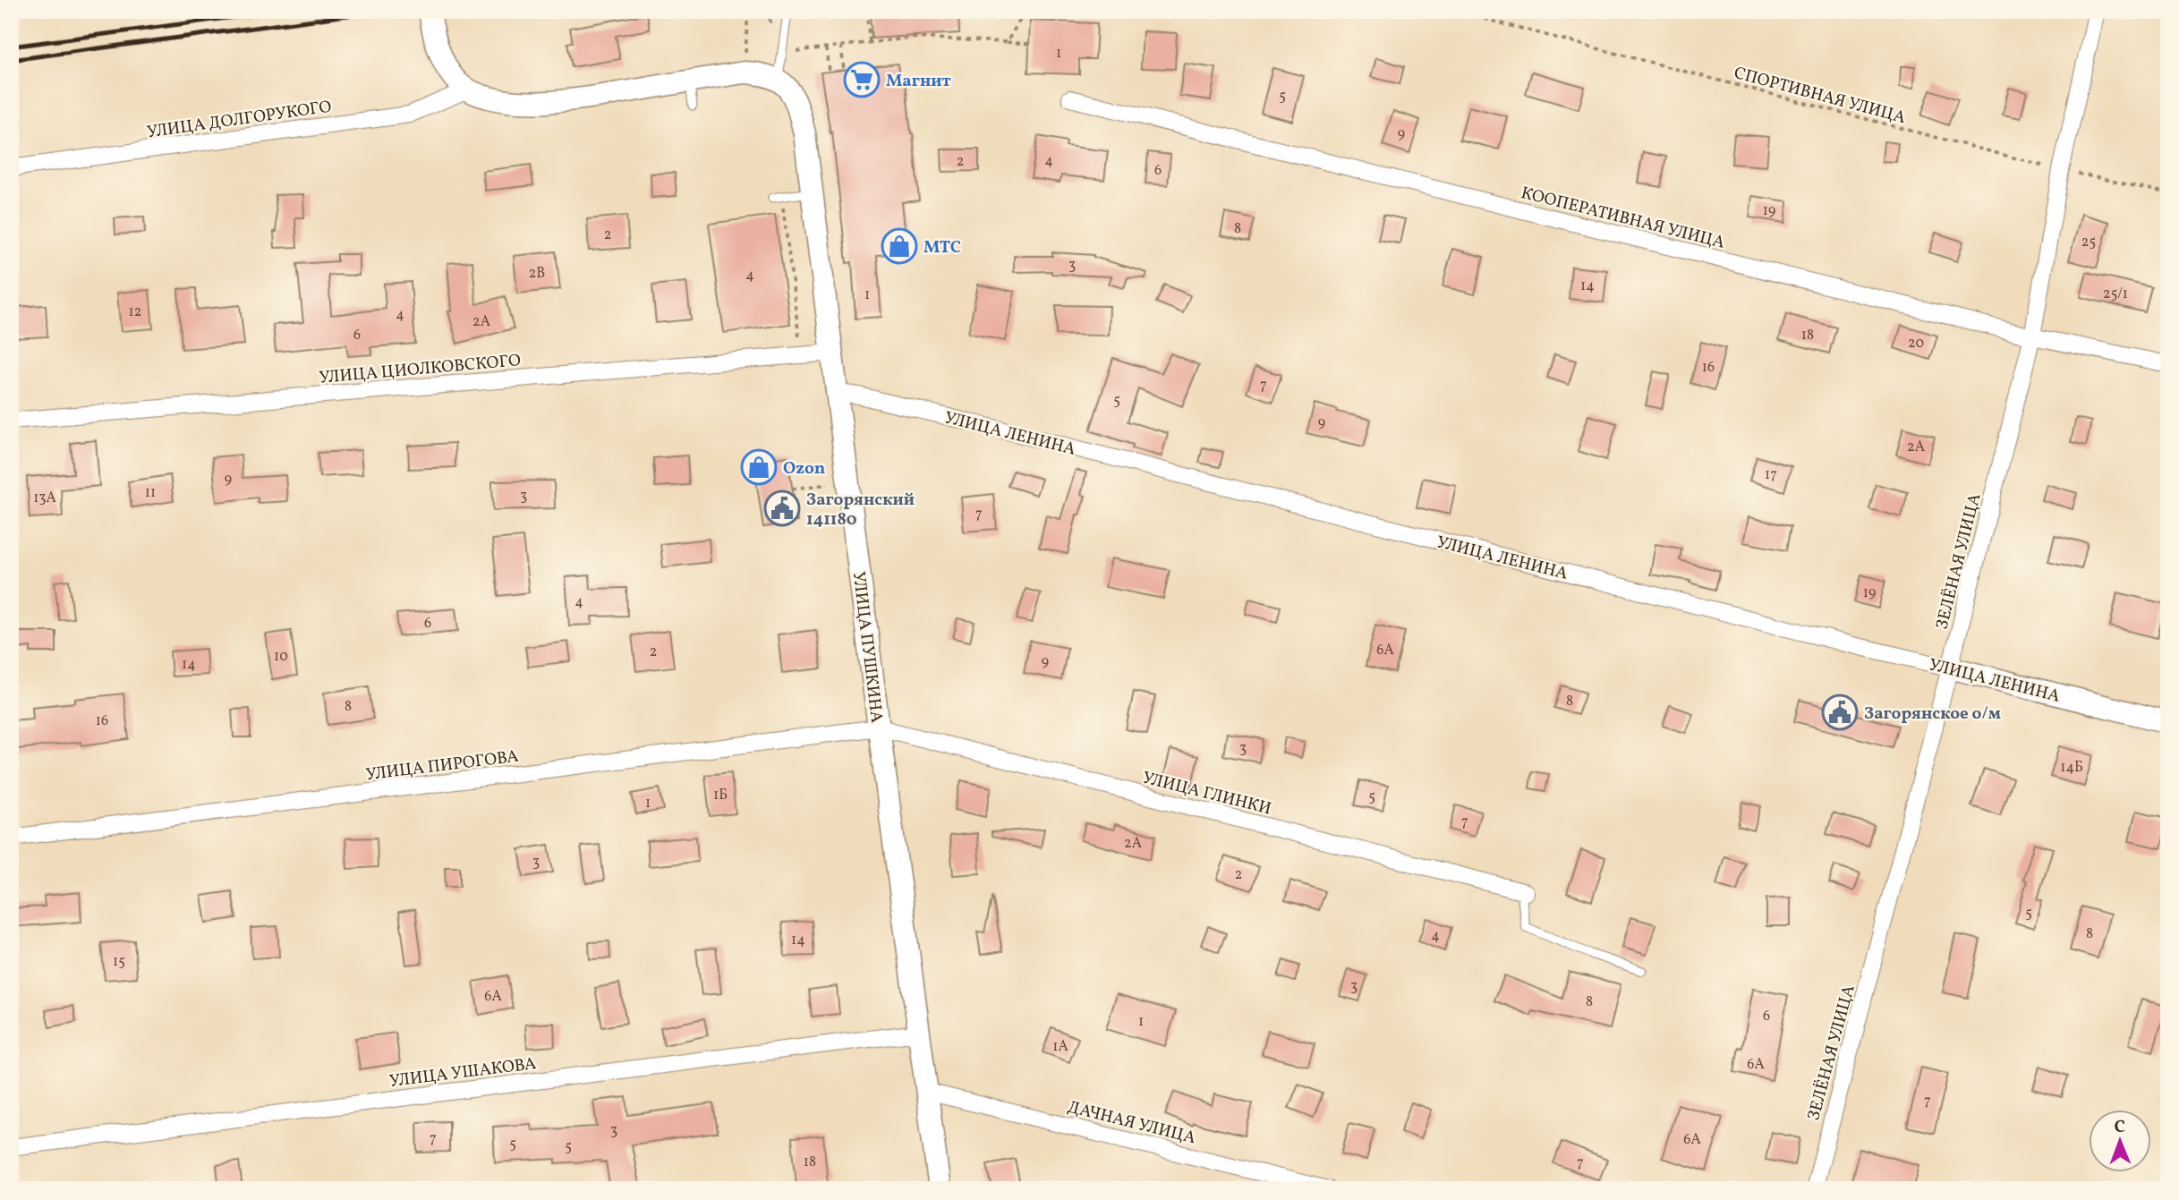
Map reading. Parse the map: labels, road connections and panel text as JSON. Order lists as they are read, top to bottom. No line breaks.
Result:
{"streets":{"main road":["УЛИЦА ЛЕНИНА","УЛИЦА ПУШКИНА"],"street":["УЛИЦА ДОЛГОРУКОГО","КООПЕРАТИВНАЯ УЛИЦА","УЛИЦА ЦИОЛКОВСКОГО","ЗЕЛЁНАЯ УЛИЦА","УЛИЦА ПИРОГОВА","УЛИЦА ГЛИНКИ","УЛИЦА УШАКОВА","ДАЧНАЯ УЛИЦА"],"path":["СПОРТИВНАЯ УЛИЦА"]},"crossings":[["СПОРТИВНАЯ УЛИЦА","ЗЕЛЁНАЯ УЛИЦА"],["КООПЕРАТИВНАЯ УЛИЦА","ЗЕЛЁНАЯ УЛИЦА"],["УЛИЦА ЦИОЛКОВСКОГО","УЛИЦА ПУШКИНА"],["УЛИЦА ЛЕНИНА","ЗЕЛЁНАЯ УЛИЦА"],["УЛИЦА ЛЕНИНА","УЛИЦА ПУШКИНА"],["УЛИЦА ПУШКИНА","УЛИЦА ПИРОГОВА"],["УЛИЦА ПУШКИНА","УЛИЦА ГЛИНКИ"],["УЛИЦА ПУШКИНА","УЛИЦА УШАКОВА"],["УЛИЦА ПУШКИНА","ДАЧНАЯ УЛИЦА"],["УЛИЦА ПИРОГОВА","УЛИЦА ГЛИНКИ"]],"places":{"supermarket":["Магнит"],"shop":["МТС","Ozon"],"public building":["Загорянский 141180","Загорянское о/м"]},"house_numbers":["1","5","9","4","2","6","19","8","2","25","3","2В","4","14","25/1","1","12","4","2А","6","18","20","16","7","5","9","2А","17","9","11","3","13А","7","19","4","6","6А","2","10","9","14","8","8","16","3","14Б","1Б","5","1","7","2А","3","2","5","8","4","14","15","3","6А","8","6","1","1А","6А","7","3","7","6А","5","5","18","7"],"north":"top"}
